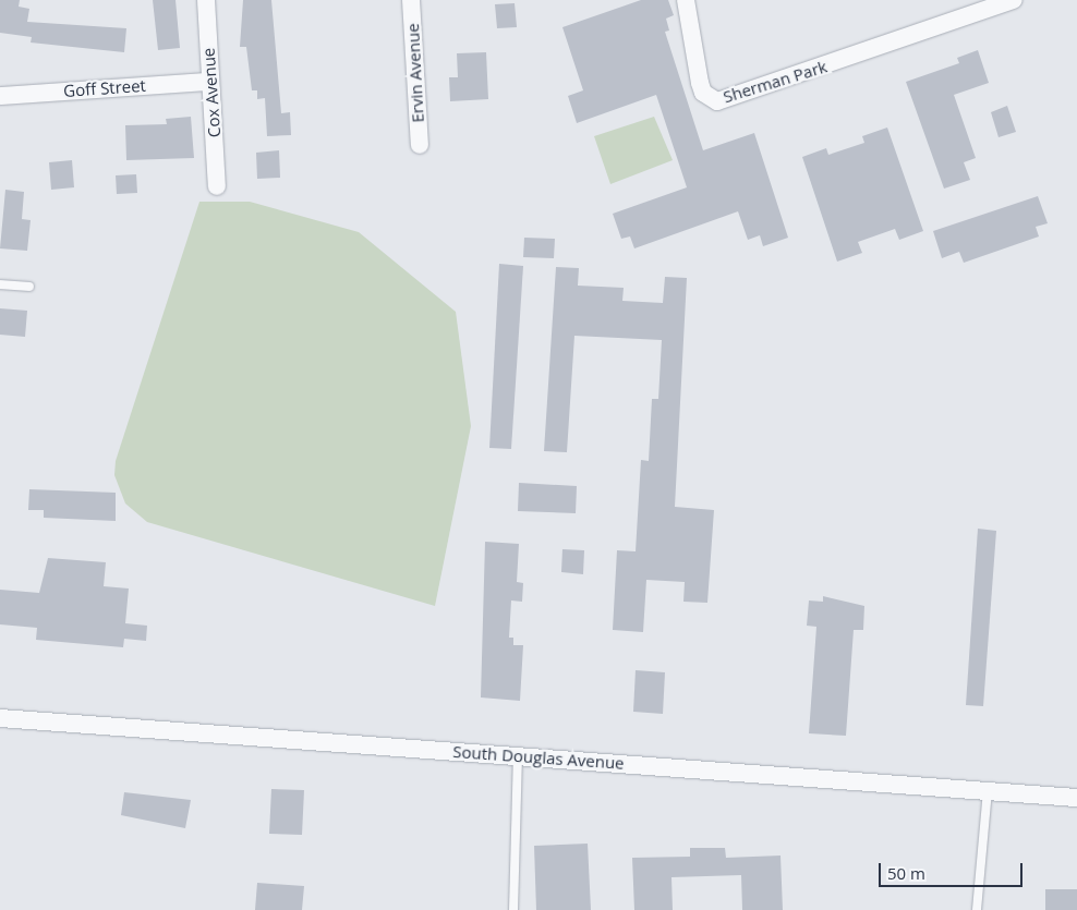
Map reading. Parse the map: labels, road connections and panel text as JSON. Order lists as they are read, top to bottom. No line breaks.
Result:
{"streets":{"street":["Ervin Avenue","Sherman Park","Goff Street","Cox Avenue","South Douglas Avenue"]},"crossings":[["Goff Street","Cox Avenue"]],"scale_bar":"50 m"}
